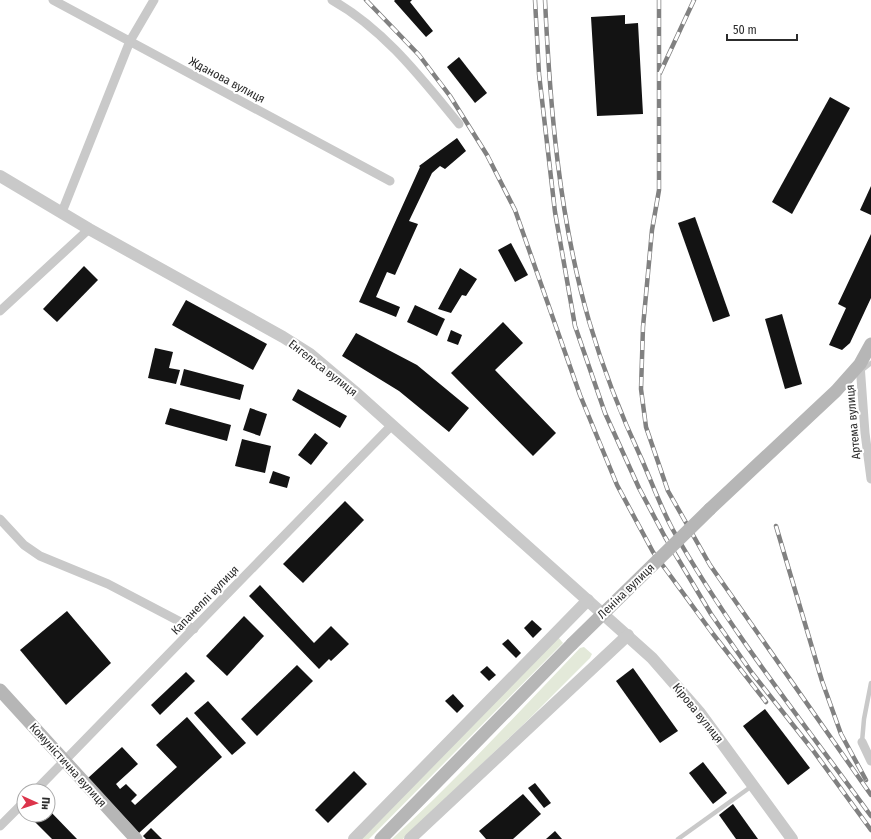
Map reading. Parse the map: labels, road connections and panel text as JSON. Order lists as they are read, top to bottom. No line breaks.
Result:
{"streets":{"main road":["Леніна вулиця","Комуністична вулиця"],"street":["Жданова вулиця","Енгельса вулиця","Артема вулиця","Капанеллі вулиця","Кірова вулиця"]},"crossings":[["Енгельса вулиця","Леніна вулиця"],["Енгельса вулиця","Капанеллі вулиця"],["Енгельса вулиця","Кірова вулиця"],["Артема вулиця","Леніна вулиця"],["Леніна вулиця","Кірова вулиця"],["Капанеллі вулиця","Комуністична вулиця"]],"scale_bar":"50 m","north":"right"}
